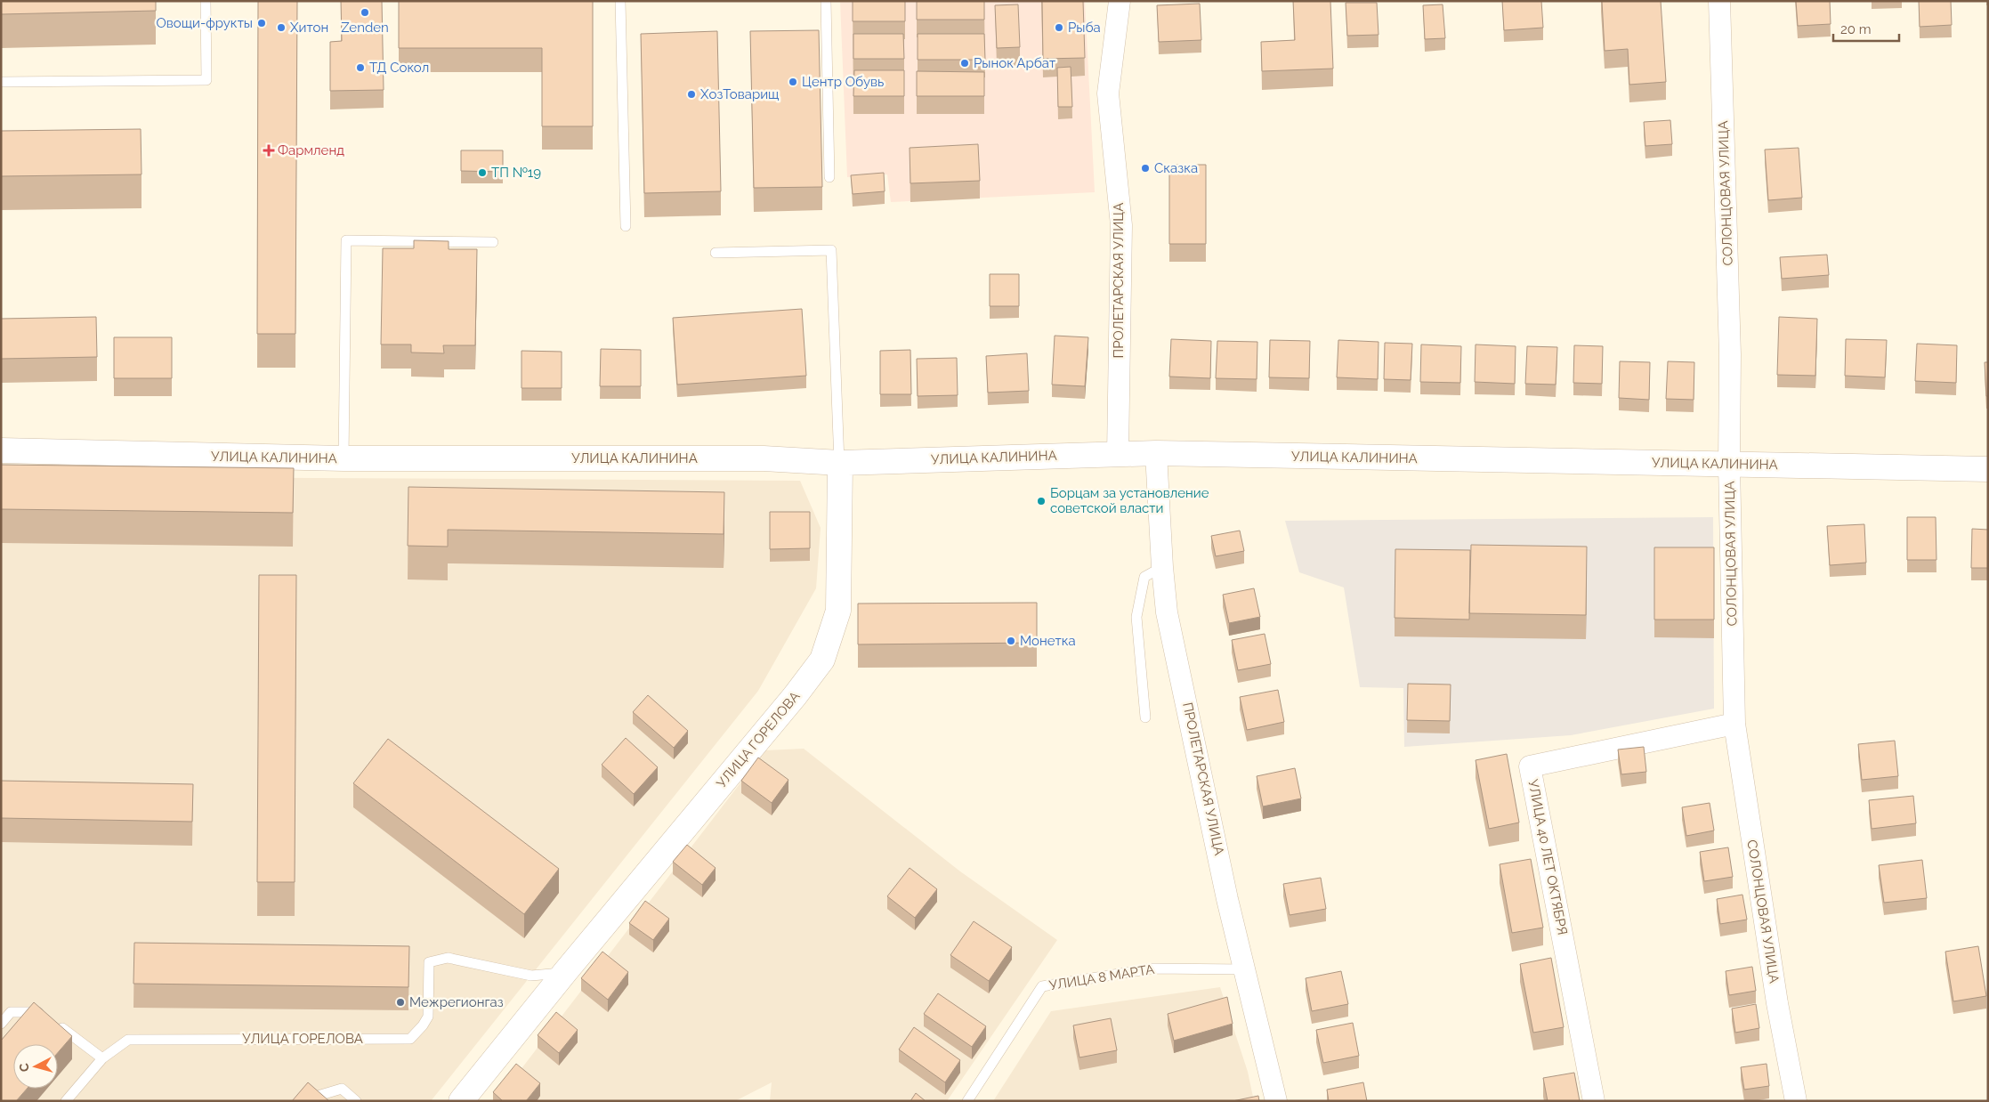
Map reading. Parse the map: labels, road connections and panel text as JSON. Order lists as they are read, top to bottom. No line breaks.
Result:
{"streets":{"street":["СОЛОНЦОВАЯ УЛИЦА","ПРОЛЕТАРСКАЯ УЛИЦА","УЛИЦА КАЛИНИНА","УЛИЦА ГОРЕЛОВА","УЛИЦА 40 ЛЕТ ОКТЯБРЯ"],"lane":["УЛИЦА 8 МАРТА"]},"crossings":[["СОЛОНЦОВАЯ УЛИЦА","УЛИЦА КАЛИНИНА"],["СОЛОНЦОВАЯ УЛИЦА","УЛИЦА 40 ЛЕТ ОКТЯБРЯ"],["ПРОЛЕТАРСКАЯ УЛИЦА","УЛИЦА КАЛИНИНА"],["ПРОЛЕТАРСКАЯ УЛИЦА","УЛИЦА 8 МАРТА"],["УЛИЦА КАЛИНИНА","УЛИЦА ГОРЕЛОВА"]],"places":{"other":["Zenden","Овощи-фрукты","Хитон","Рыба","Рынок Арбат","ТД Сокол","Центр Обувь","ХозТоварищ","Сказка","ТП №19","Борцам за установление советской власти","Монетка","Межрегионгаз"],"health":["Фармленд"]},"scale_bar":"20 m","north":"left"}
